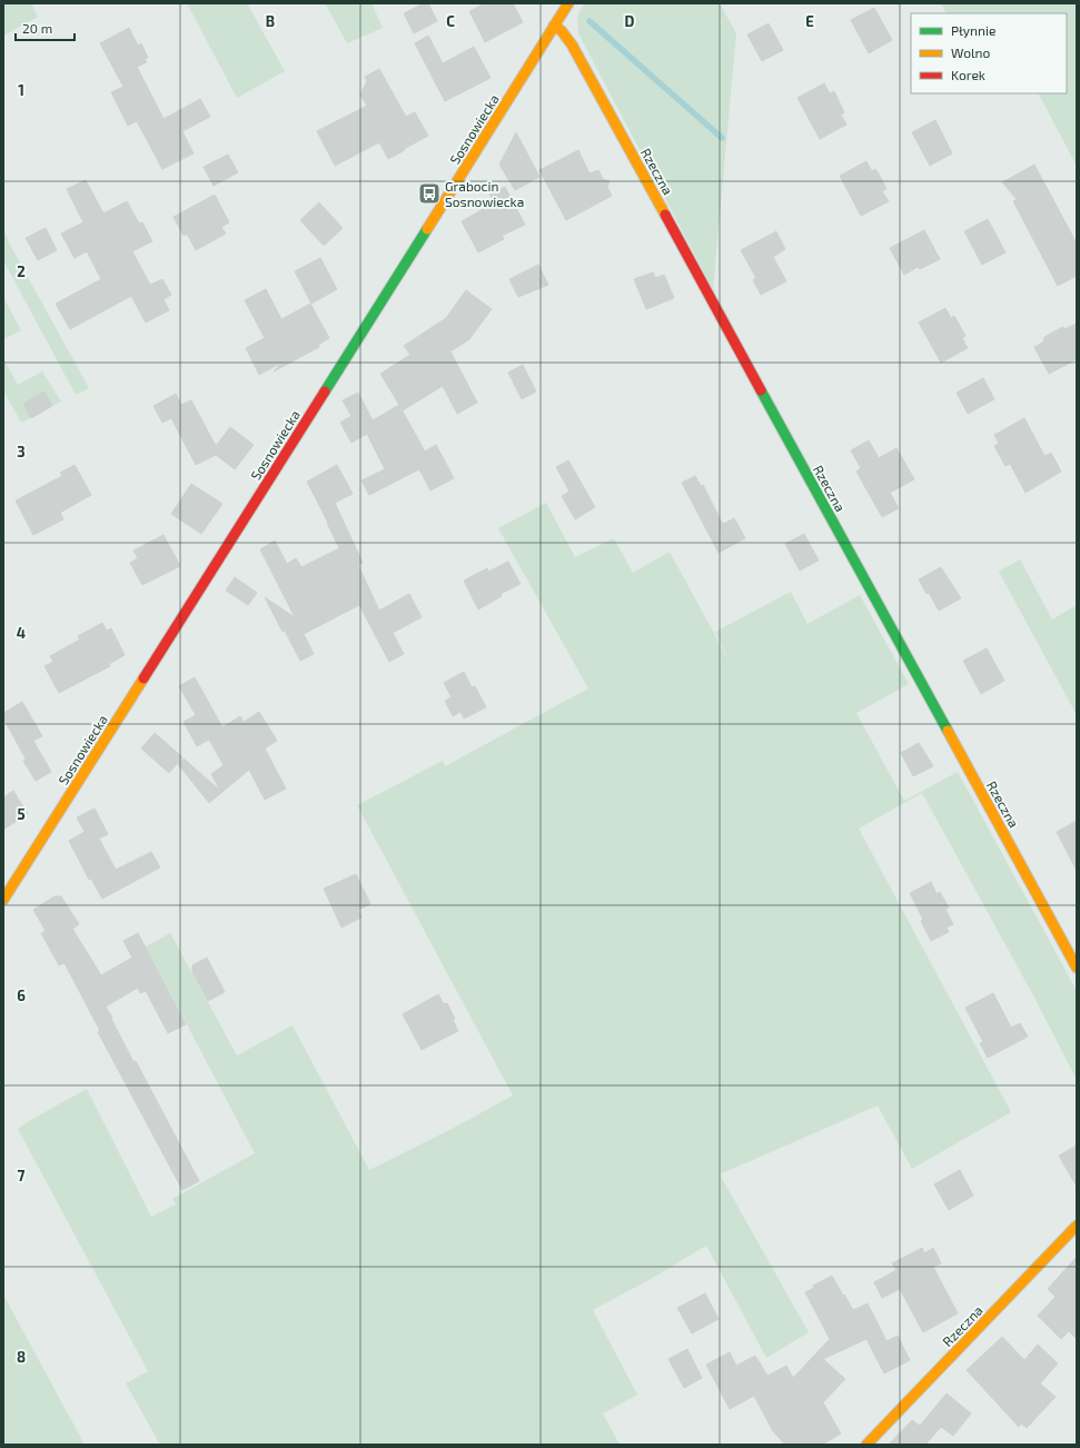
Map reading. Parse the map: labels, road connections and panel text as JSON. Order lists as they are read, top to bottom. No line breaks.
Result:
{"streets":{"street":["Sosnowiecka","Rzeczna"]},"crossings":[["Sosnowiecka","Rzeczna"]],"places":{"bus stop":["Grabocin Sosnowiecka"]},"legend":["Płynnie","Wolno","Korek"],"scale_bar":"20 m","grid":{"columns":["B","C","D","E"],"rows":["1","2","3","4","5","6","7","8"]}}
